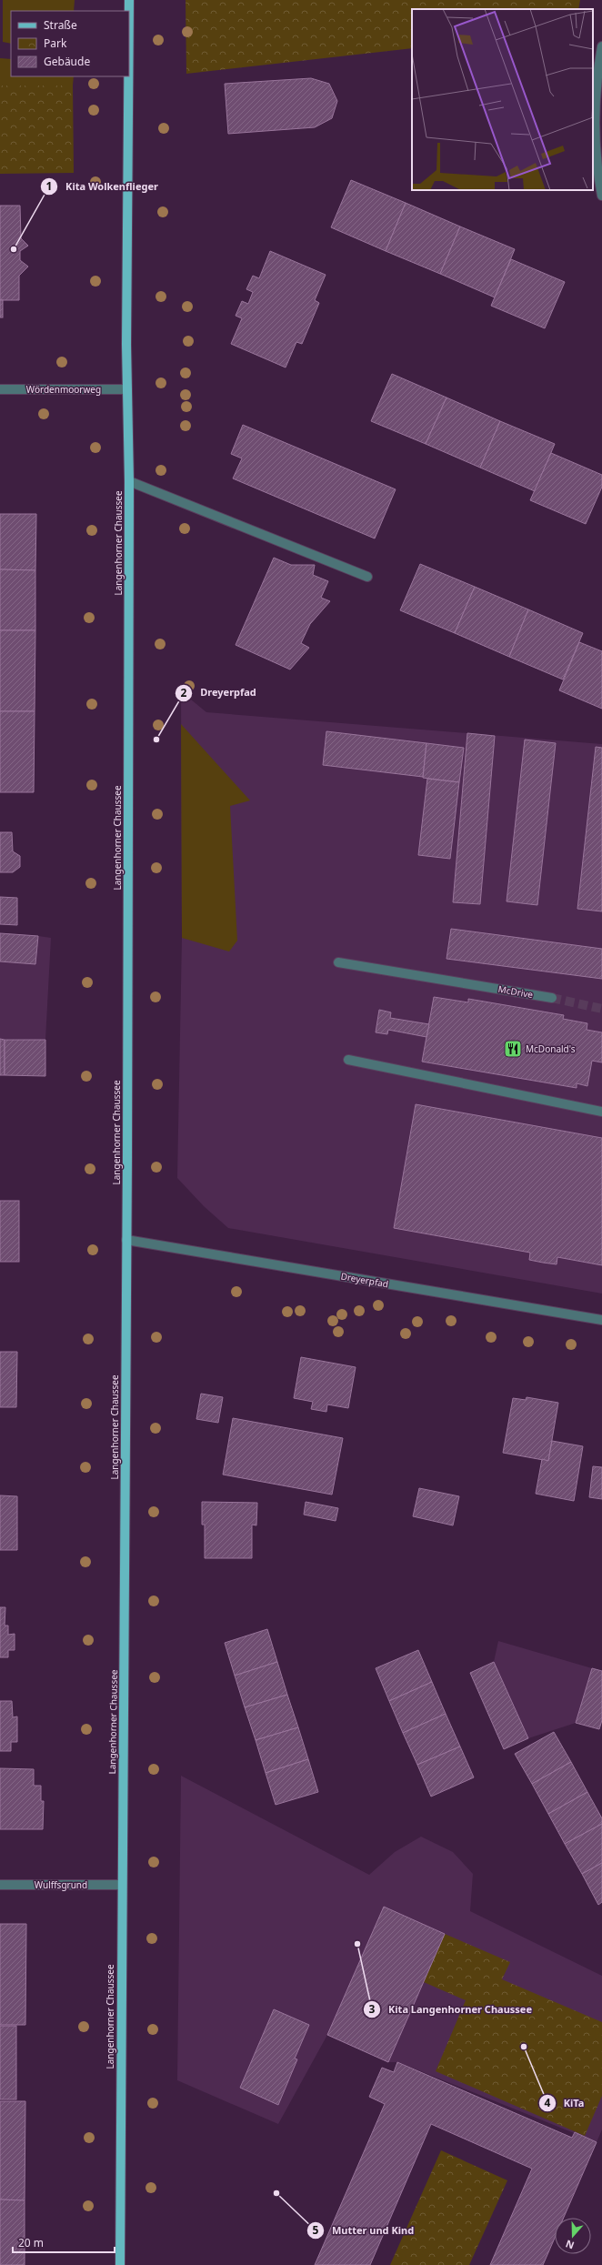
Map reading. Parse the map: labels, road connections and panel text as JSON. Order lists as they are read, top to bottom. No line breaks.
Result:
{"streets":{"main road":["Langenhorner Chaussee"],"street":["Wördenmoorweg","McDrive","Dreyerpfad","Wulffsgrund"]},"crossings":[["Wördenmoorweg","Langenhorner Chaussee"],["Langenhorner Chaussee","Dreyerpfad"],["Langenhorner Chaussee","Wulffsgrund"]],"places":{"other":["Kita Wolkenflieger","Dreyerpfad","Kita Langenhorner Chaussee","KiTa","Mutter und Kind"],"restaurant":["McDonald's"]},"legend":["Straße","Park","Gebäude"],"scale_bar":"20 m","north":"bottom"}
